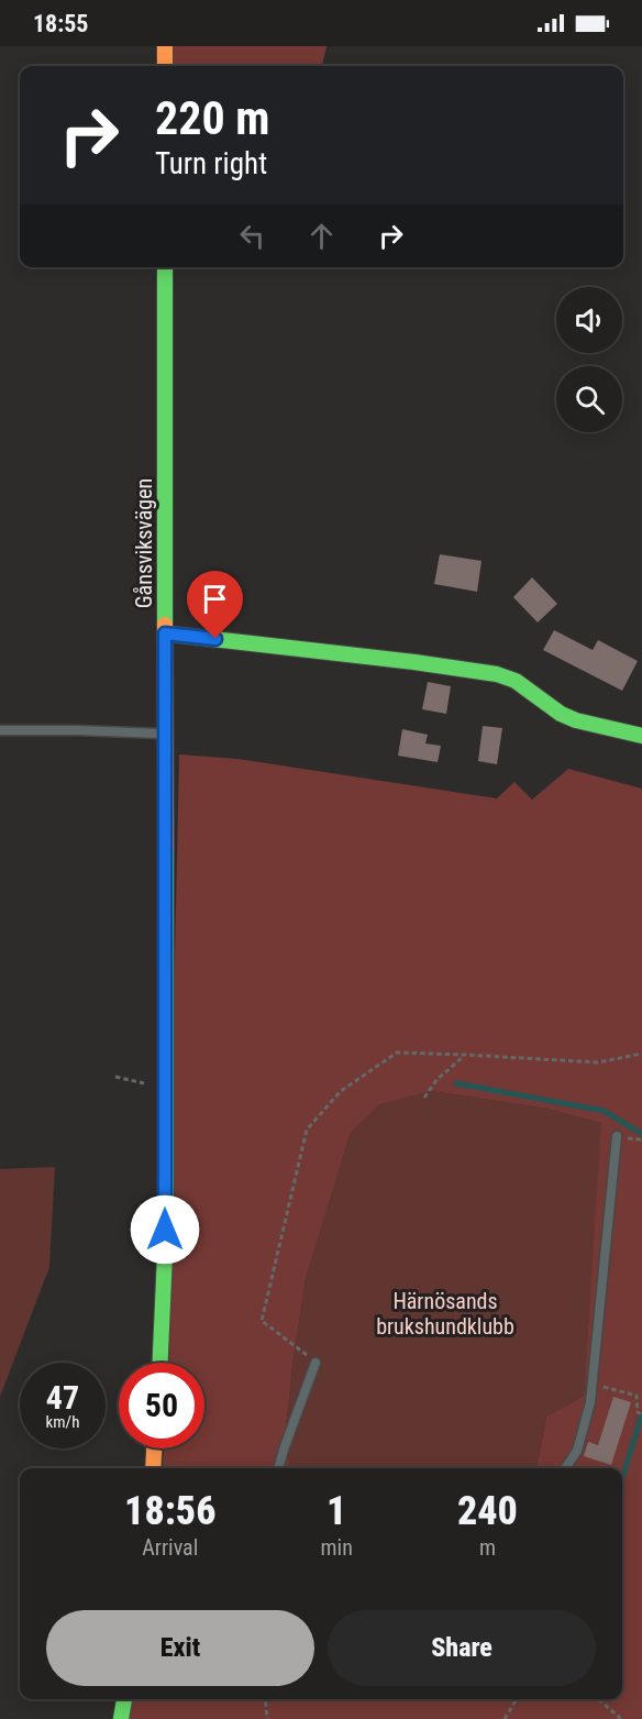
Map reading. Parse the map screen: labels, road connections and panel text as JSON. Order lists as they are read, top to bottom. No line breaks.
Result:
{"streets":{"main road":["Gånsviksvägen"]},"parks":["Härnösands brukshundklubb"],"page":{"status":"18:55","turn":["220 m","Turn right"],"speed":"47 km/h","limit":"50","eta":["18:56","Arrival","1","min","240","m"],"buttons":["Exit","Share"]}}
